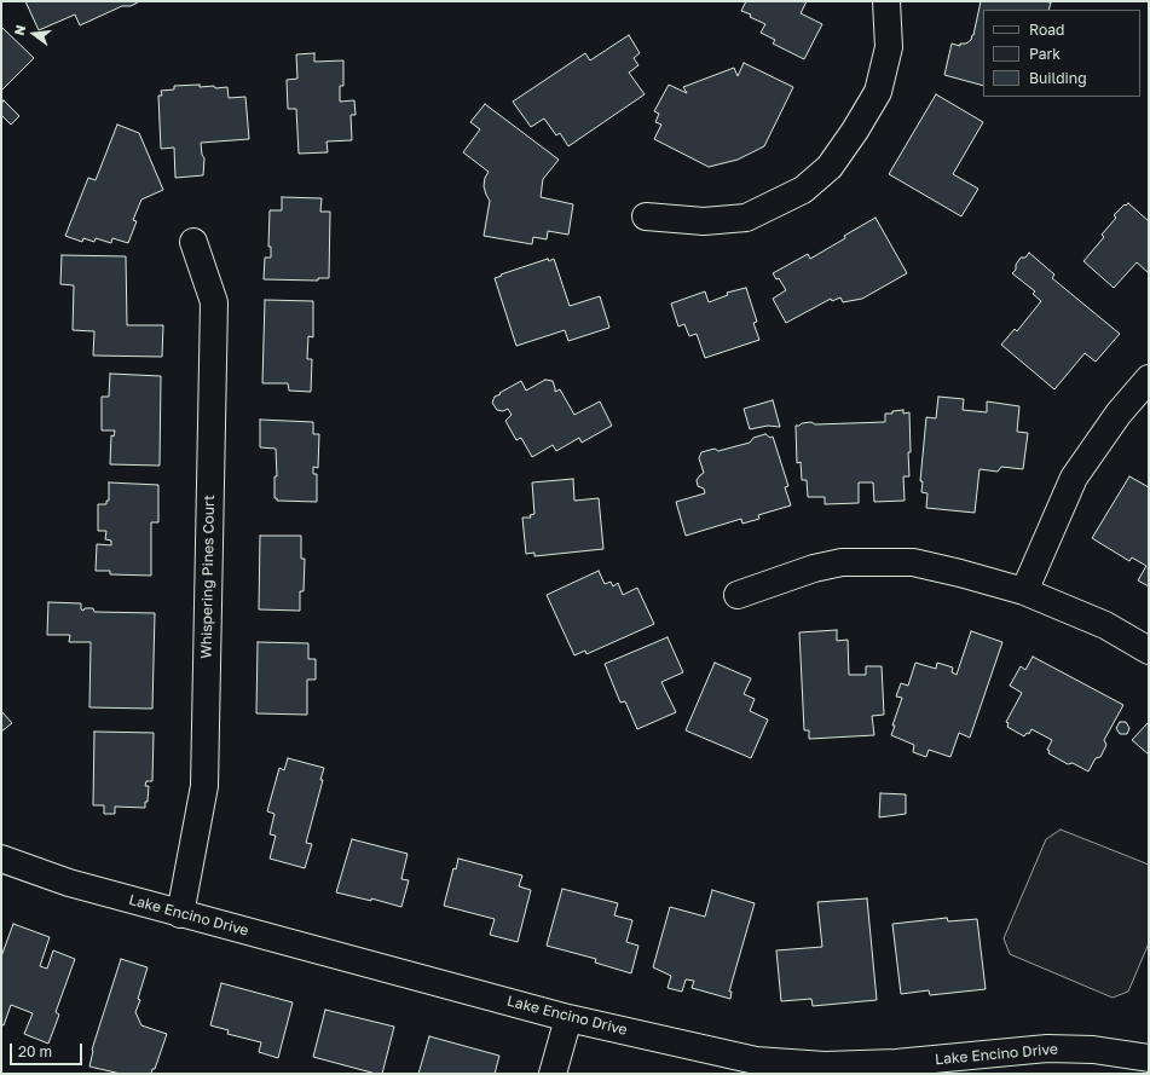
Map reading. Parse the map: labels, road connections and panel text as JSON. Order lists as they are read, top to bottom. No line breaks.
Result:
{"streets":{"street":["Whispering Pines Court","Lake Encino Drive"]},"crossings":[["Whispering Pines Court","Lake Encino Drive"]],"legend":["Road","Park","Building"],"scale_bar":"20 m","north":"left"}
